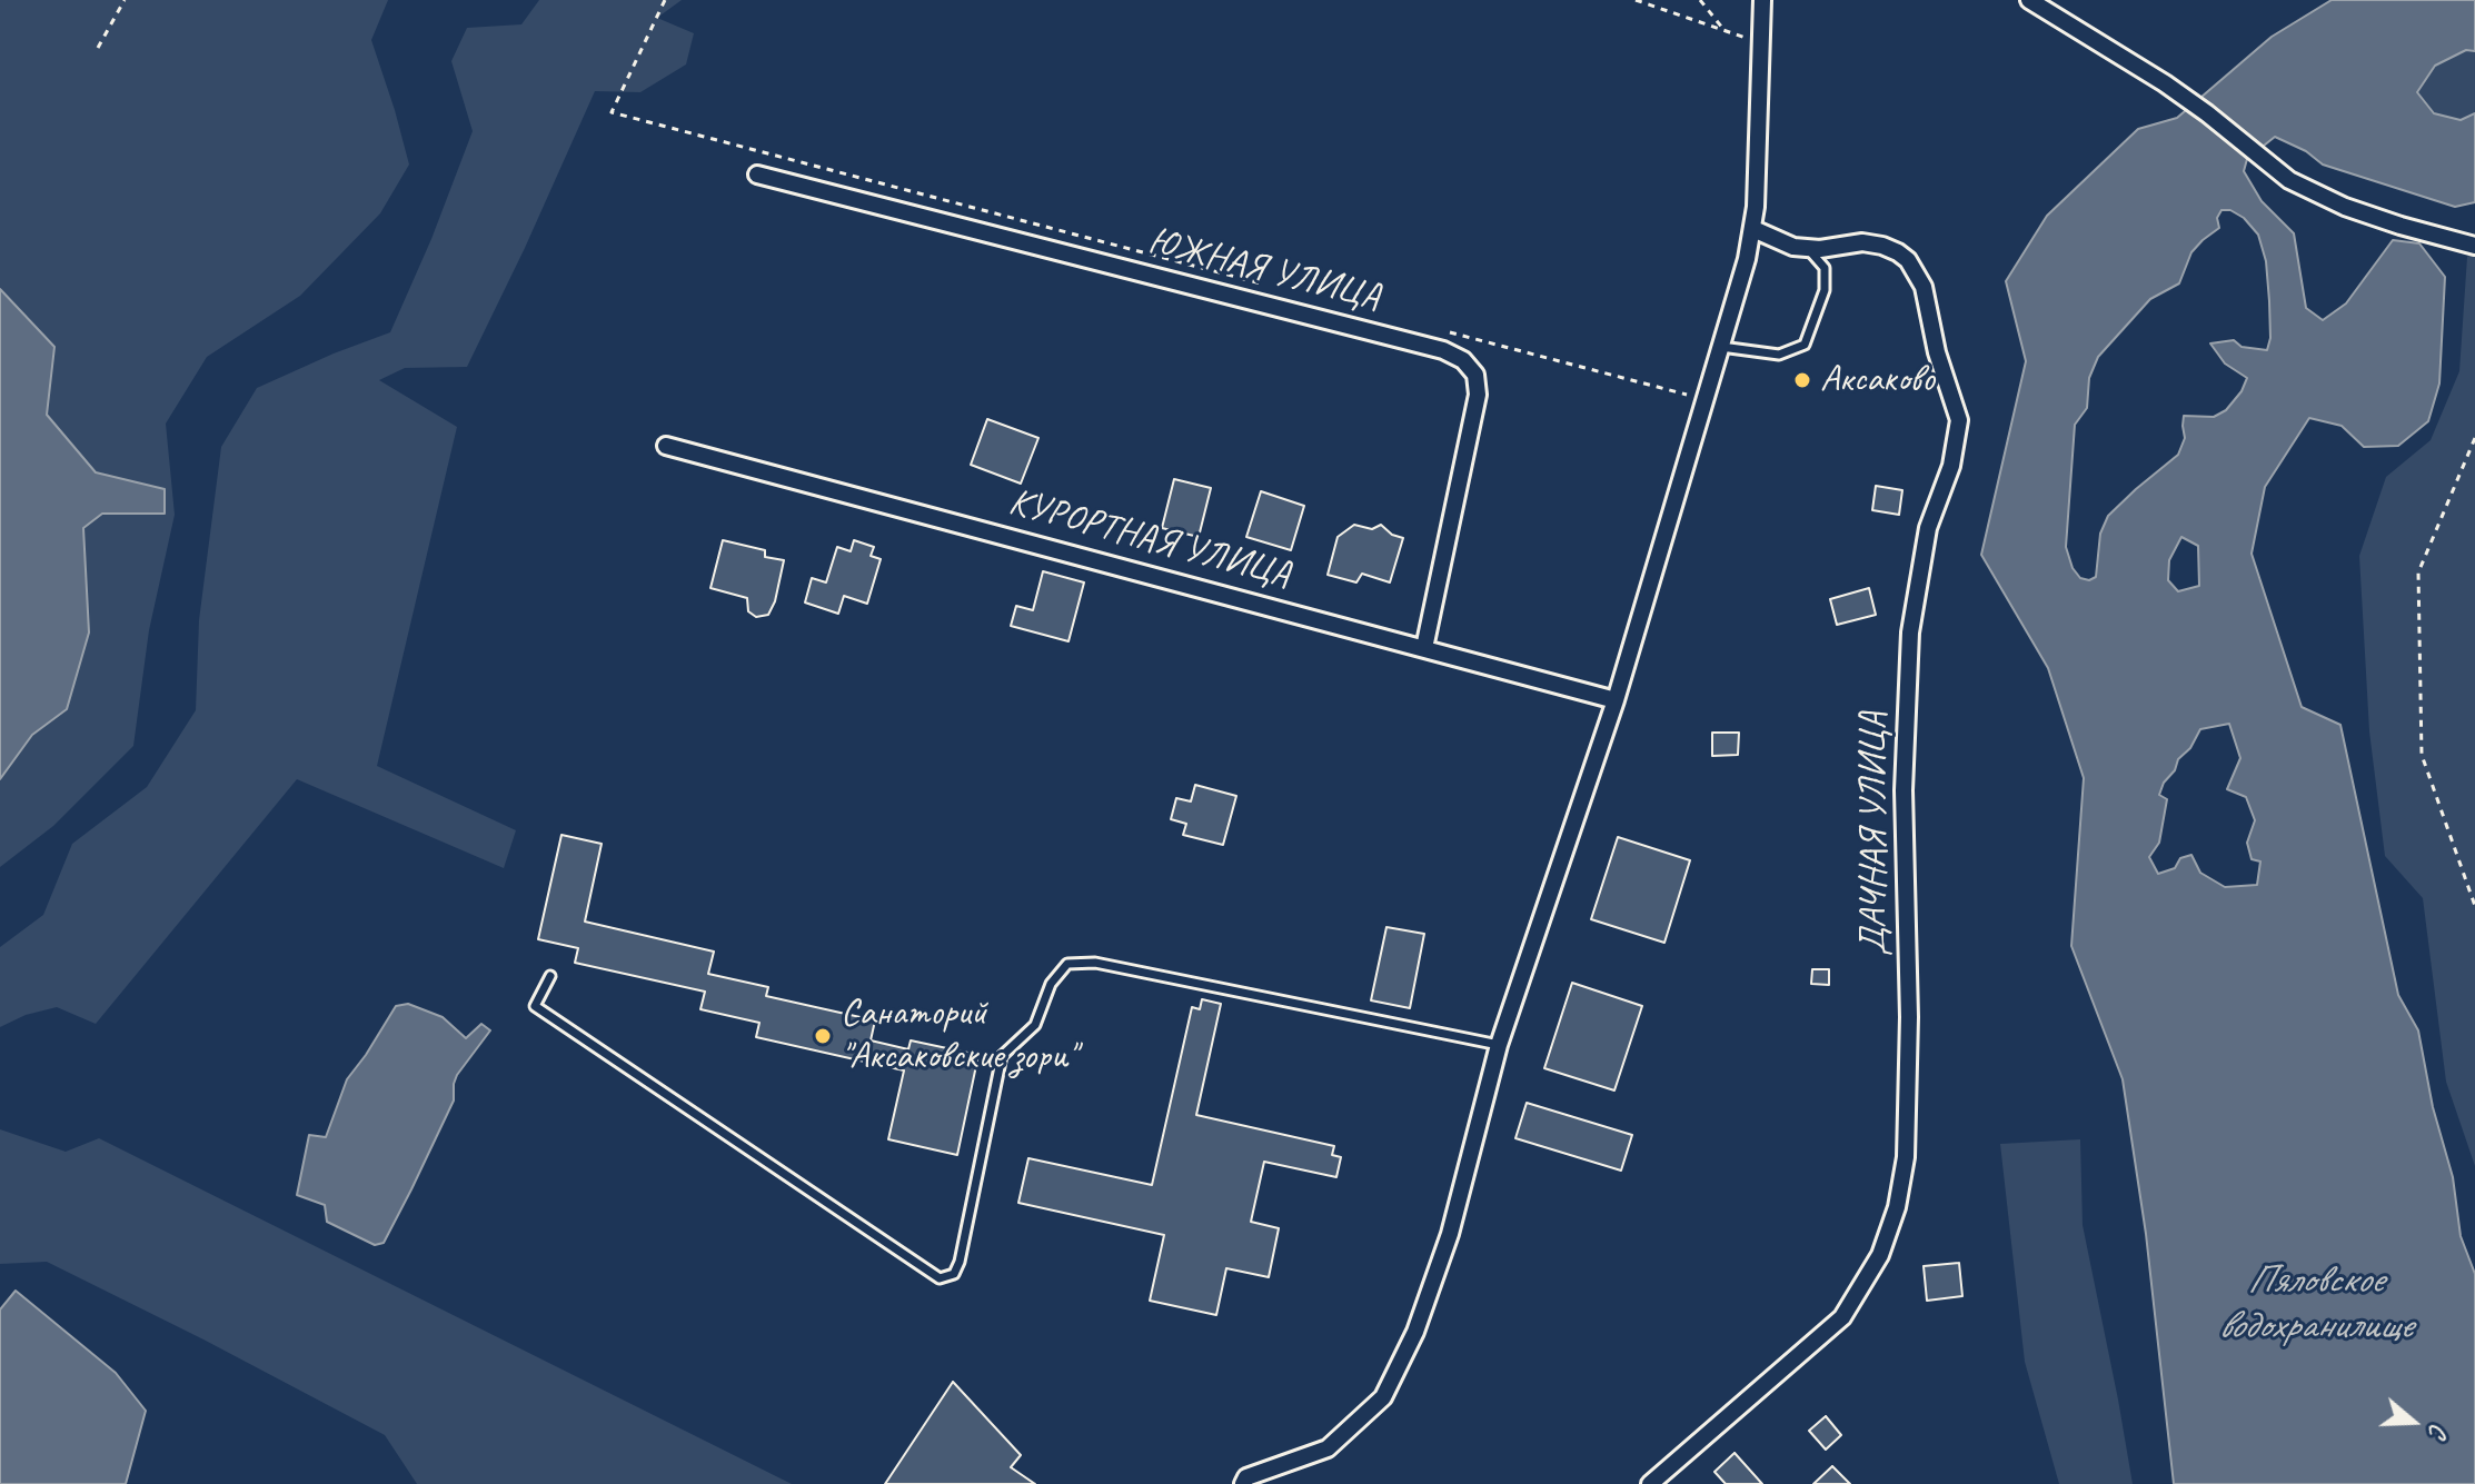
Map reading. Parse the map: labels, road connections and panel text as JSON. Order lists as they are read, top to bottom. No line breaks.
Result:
{"streets":{"street":["ЮЖНАЯ УЛИЦА","КУРОРТНАЯ УЛИЦА","ДАЧНАЯ УЛИЦА"]},"crossings":[["ЮЖНАЯ УЛИЦА","КУРОРТНАЯ УЛИЦА"]],"water":["Пяловское водохранилище"],"places":["Аксаково","Санаторий \"Аксаковские зори\""],"north":"right"}
